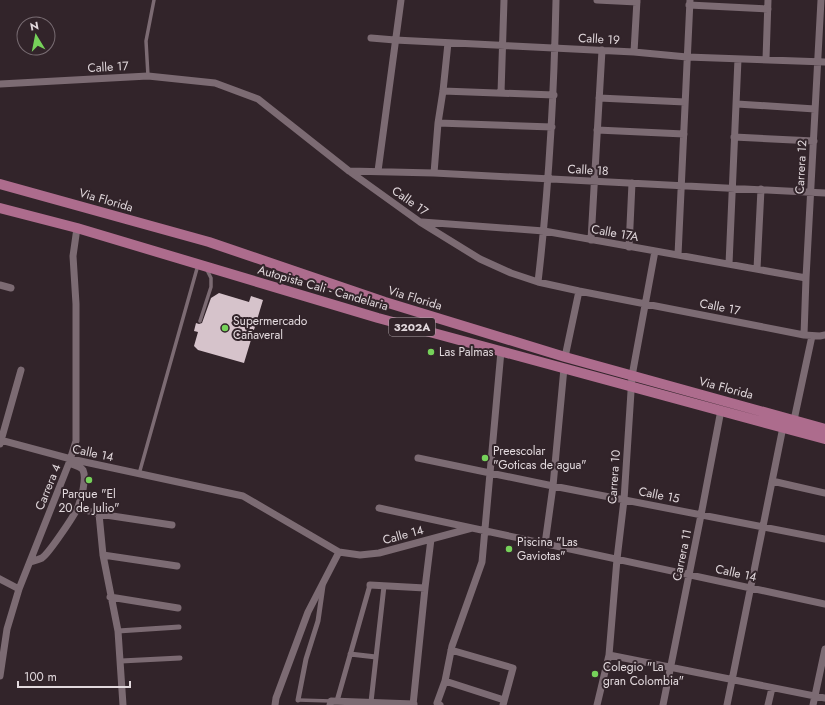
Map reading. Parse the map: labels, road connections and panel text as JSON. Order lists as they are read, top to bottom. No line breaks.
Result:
{"streets":{"main road":["Via Florida","Autopista Cali - Candelaria","3202A"],"street":["Calle 19","Calle 17","Carrera 12","Calle 18","Calle 17A","Calle 14","Carrera 10","Carrera 4","Calle 15","Carrera 11"]},"crossings":[["Calle 19","Carrera 12"],["Calle 17","Carrera 12"],["Calle 17","Calle 18"],["Calle 17","Calle 17A"],["Calle 17","Carrera 10"],["Carrera 12","Calle 18"],["Carrera 12","Via Florida"],["Carrera 12","Calle 17A"],["Via Florida","Autopista Cali - Candelaria"],["Via Florida","Carrera 10"],["Calle 17A","Carrera 10"],["Autopista Cali - Candelaria","Carrera 10"],["Autopista Cali - Candelaria","Carrera 4"],["Autopista Cali - Candelaria","Carrera 11"],["Calle 14","Carrera 10"],["Calle 14","Carrera 4"],["Calle 14","Carrera 11"],["Carrera 10","Calle 15"],["Calle 15","Carrera 11"]],"places":["Supermercado Cañaveral","Las Palmas","Preescolar \"Goticas de agua\"","Parque \"El 20 de Julio\"","Piscina \"Las Gaviotas\"","Colegio \"La gran Colombia\""],"scale_bar":"100 m","north":"top"}
